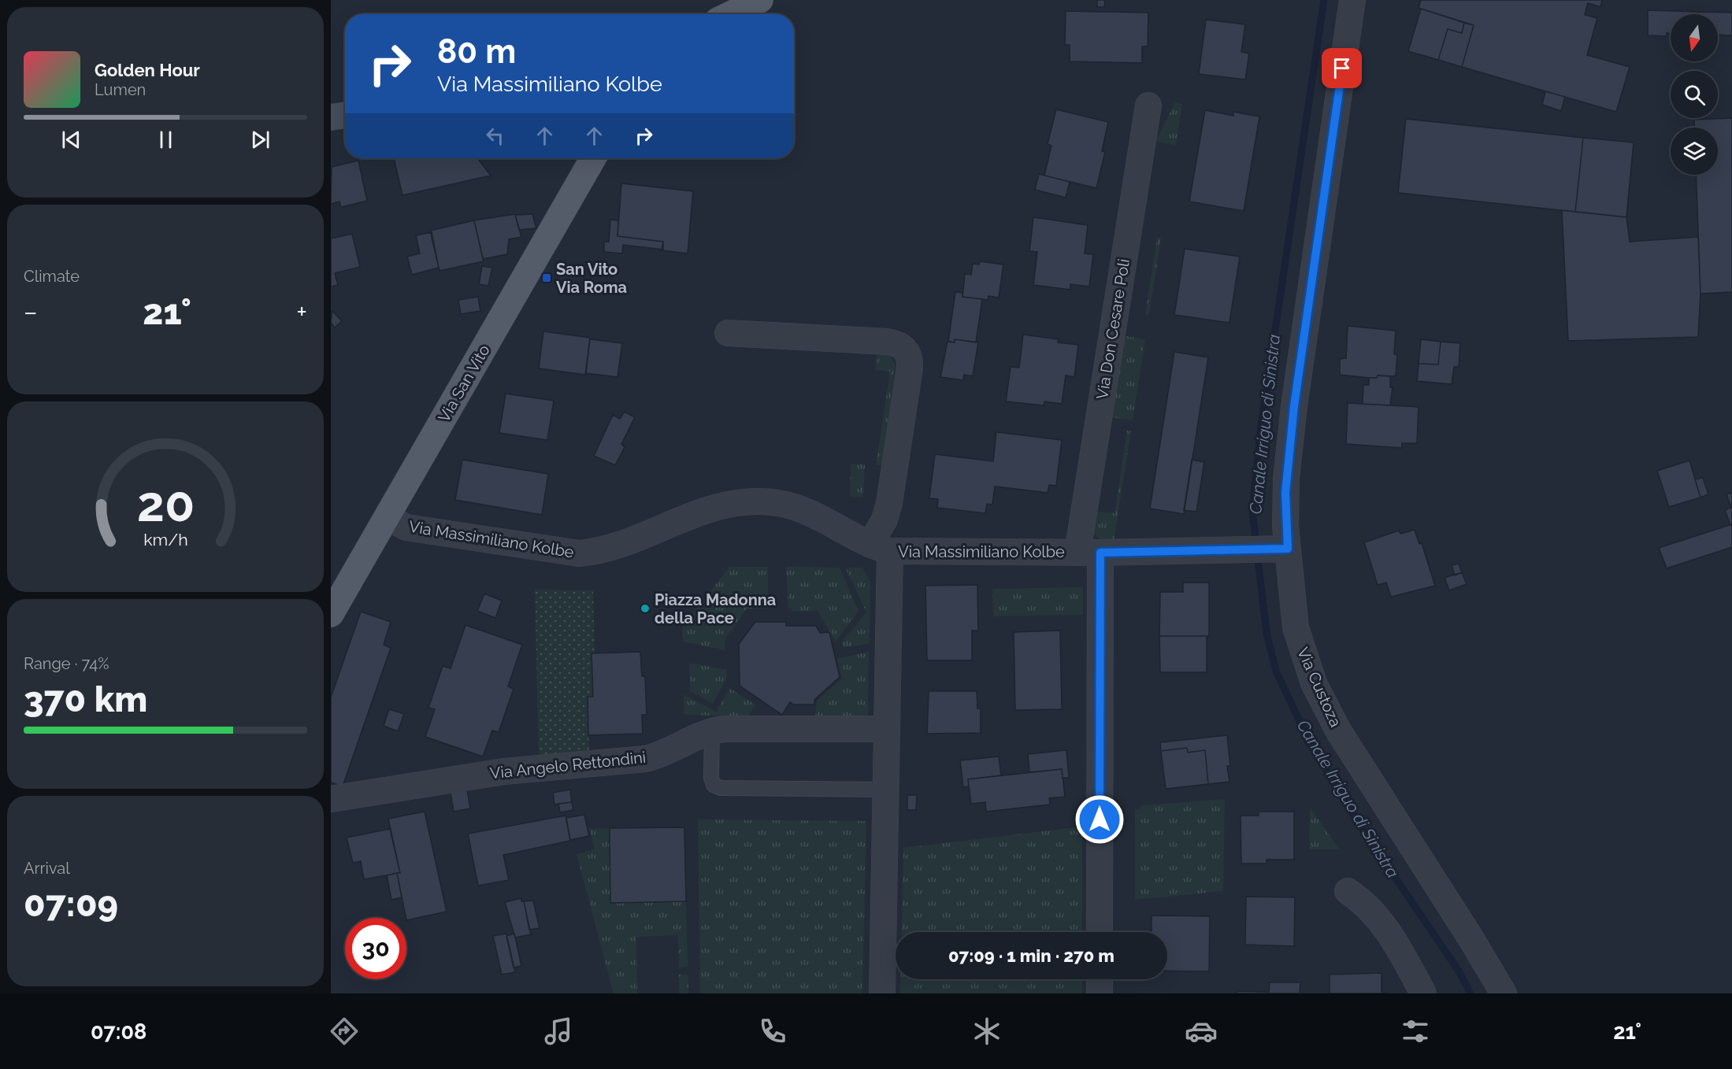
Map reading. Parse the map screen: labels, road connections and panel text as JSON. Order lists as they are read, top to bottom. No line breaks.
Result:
{"streets":{"main road":["Via San Vito"],"street":["Via Don Cesare Poli","Via Massimiliano Kolbe","Via Custoza","Via Angelo Rettondini"]},"crossings":[["Via Don Cesare Poli","Via Massimiliano Kolbe"],["Via San Vito","Via Massimiliano Kolbe"],["Via Massimiliano Kolbe","Via Custoza"]],"water":["Canale Irriguo di Sinistra"],"places":{"transit":["San Vito Via Roma"],"other":["Piazza Madonna della Pace"]},"north":"bottom","page":{"turn":["80 m","Via Massimiliano Kolbe"],"song":["Golden Hour","Lumen"],"tile":["Climate",["Range · 74%","370 km"],["Arrival","07:09"]],"heat":["−","21°","+"],"limit":"30","trip":"07:09 · 1 min · 270 m","tabs":["07:08","21°"],"gauge":["20","km/h"]}}
